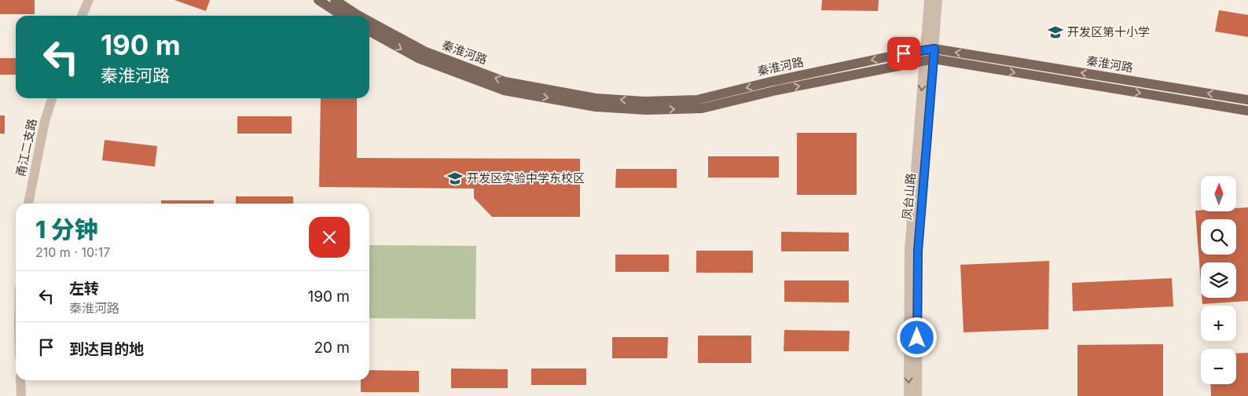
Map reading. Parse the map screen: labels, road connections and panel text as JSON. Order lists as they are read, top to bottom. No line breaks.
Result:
{"streets":{"main road":["秦淮河路"],"street":["甬江二支路","凤台山路"]},"crossings":[["秦淮河路","凤台山路"]],"places":{"school or university":["开发区第十小学","开发区实验中学东校区"]},"north":"top","page":{"turn":["190 m","秦淮河路"],"map_buttons":["+","−"],"heading":["1 分钟","210 m · 10:17"],"list":[{"name":"左转","note":"秦淮河路","value":"190 m"},{"name":"到达目的地","value":"20 m"}]}}
